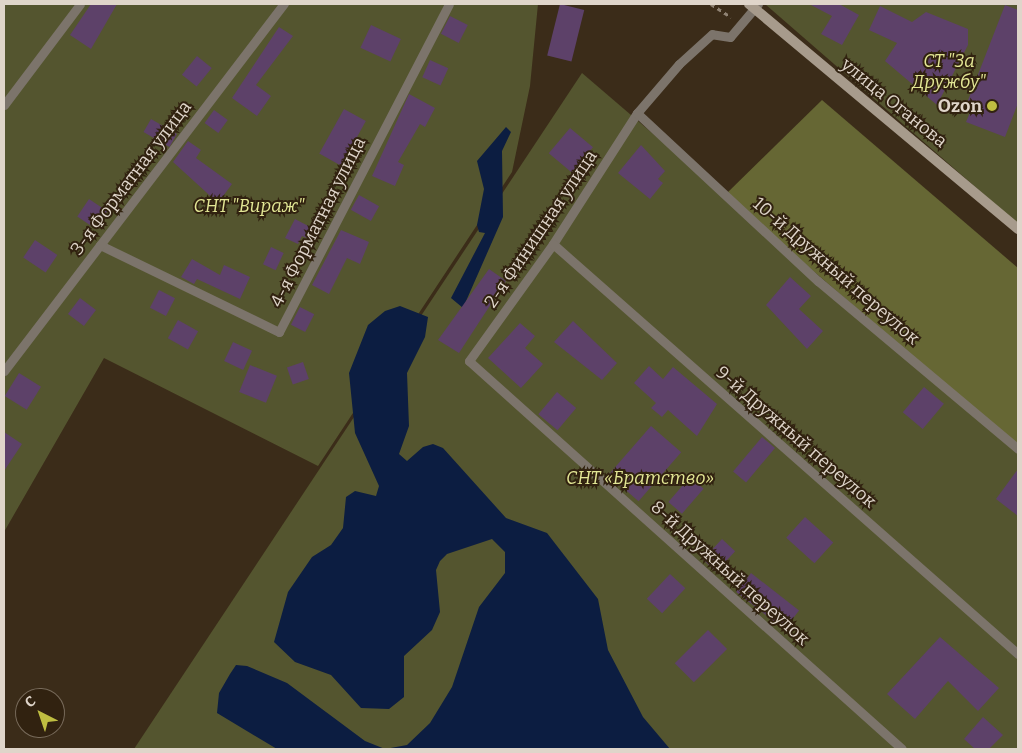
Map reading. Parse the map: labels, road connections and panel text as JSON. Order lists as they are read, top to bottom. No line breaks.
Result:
{"streets":{"main road":["улица Оганова"],"lane":["3-я Форматная улица","4-я Форматная улица","2-я Финишная улица","10-й Дружный переулок","9-й Дружный переулок","8-й Дружный переулок"]},"crossings":[["улица Оганова","2-я Финишная улица"],["3-я Форматная улица","4-я Форматная улица"],["2-я Финишная улица","10-й Дружный переулок"],["2-я Финишная улица","9-й Дружный переулок"],["2-я Финишная улица","8-й Дружный переулок"]],"parks":["СТ \"За Дружбу\"","СНТ \"Вираж\"","СНТ «Братство»"],"places":["Ozon"],"north":"top left"}
